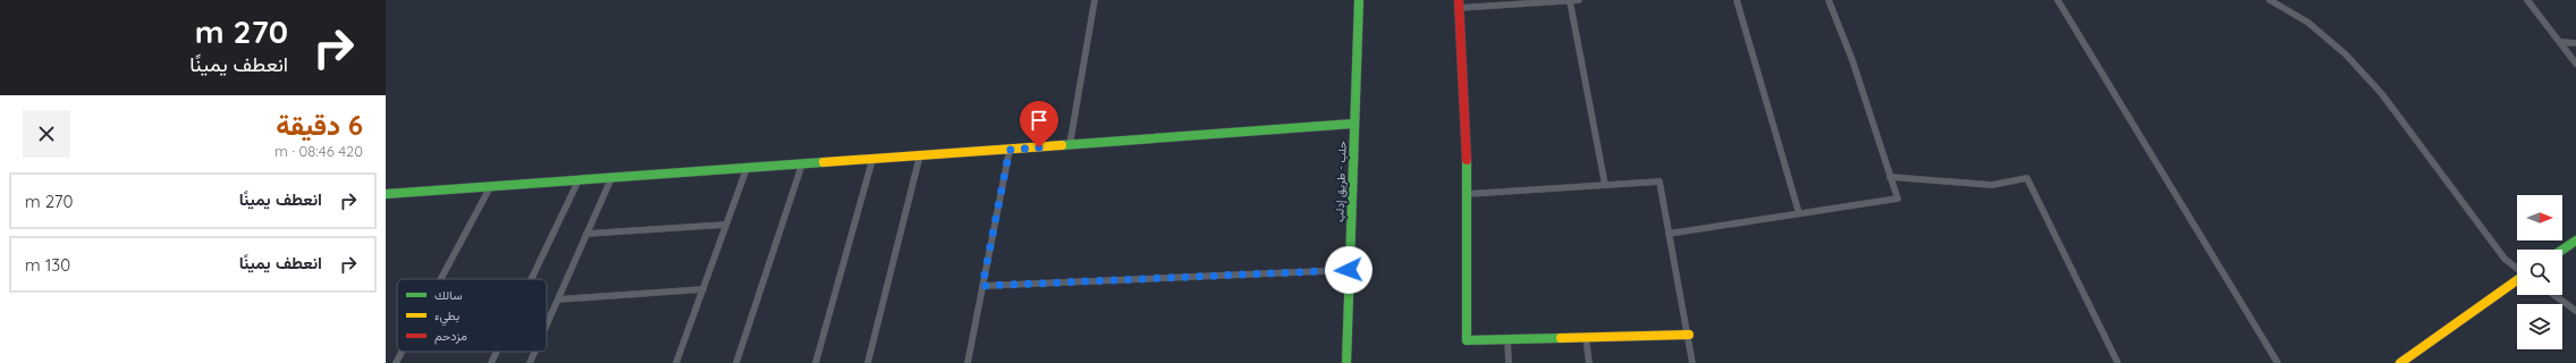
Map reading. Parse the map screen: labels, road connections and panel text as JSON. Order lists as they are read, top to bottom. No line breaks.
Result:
{"streets":{"main road":["حلب - طريق إدلب"]},"legend":["سالك","بطيء","مزدحم"],"north":"right","page":{"turn":["270 m","انعطف يمينًا"],"heading":["6 دقيقة","420 m · 08:46"],"list":[{"name":"انعطف يمينًا","value":"270 m"},{"name":"انعطف يمينًا","value":"130 m"}]}}
